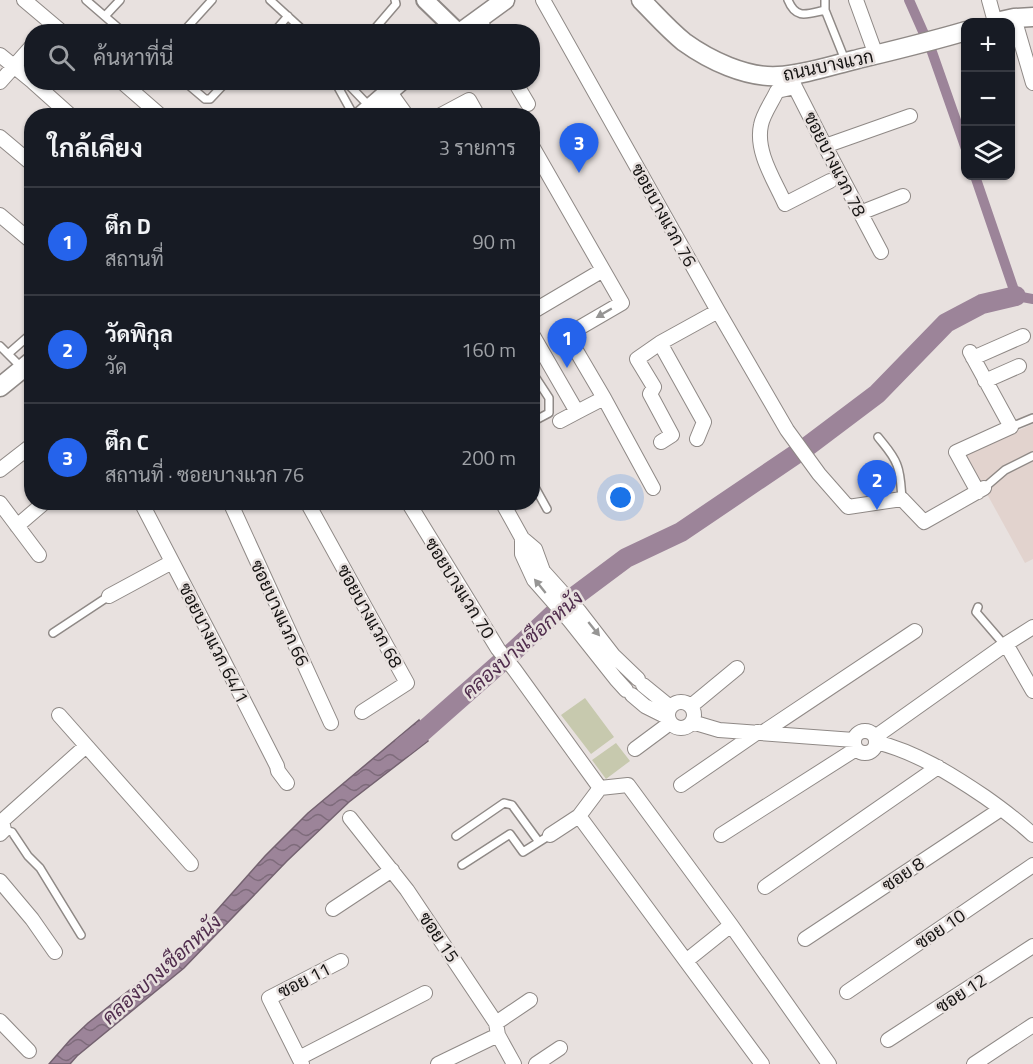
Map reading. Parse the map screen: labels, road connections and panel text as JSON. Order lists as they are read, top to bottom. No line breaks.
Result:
{"streets":{"main road":["ถนนบางแวก"],"street":["ซอยบางแวก 78","ซอยบางแวก 76","ซอยบางแวก 70","ซอยบางแวก 66","ซอยบางแวก 68","ซอยบางแวก 64/1","ซอย 8","ซอย 10","ซอย 15","ซอย 11","ซอย 12"]},"crossings":[["ถนนบางแวก","ซอยบางแวก 78"]],"water":["คลองบางเชือกหนัง"],"page":{"map_buttons":["+","−"],"search":"ค้นหาที่นี่","heading":["ใกล้เคียง","3 รายการ"],"pins":["3","1","2"],"list":[{"mark":"1","name":"ตึก D","note":"สถานที่","value":"90 m"},{"mark":"2","name":"วัดพิกุล","note":"วัด","value":"160 m"},{"mark":"3","name":"ตึก C","note":"สถานที่ · ซอยบางแวก 76","value":"200 m"}]}}
